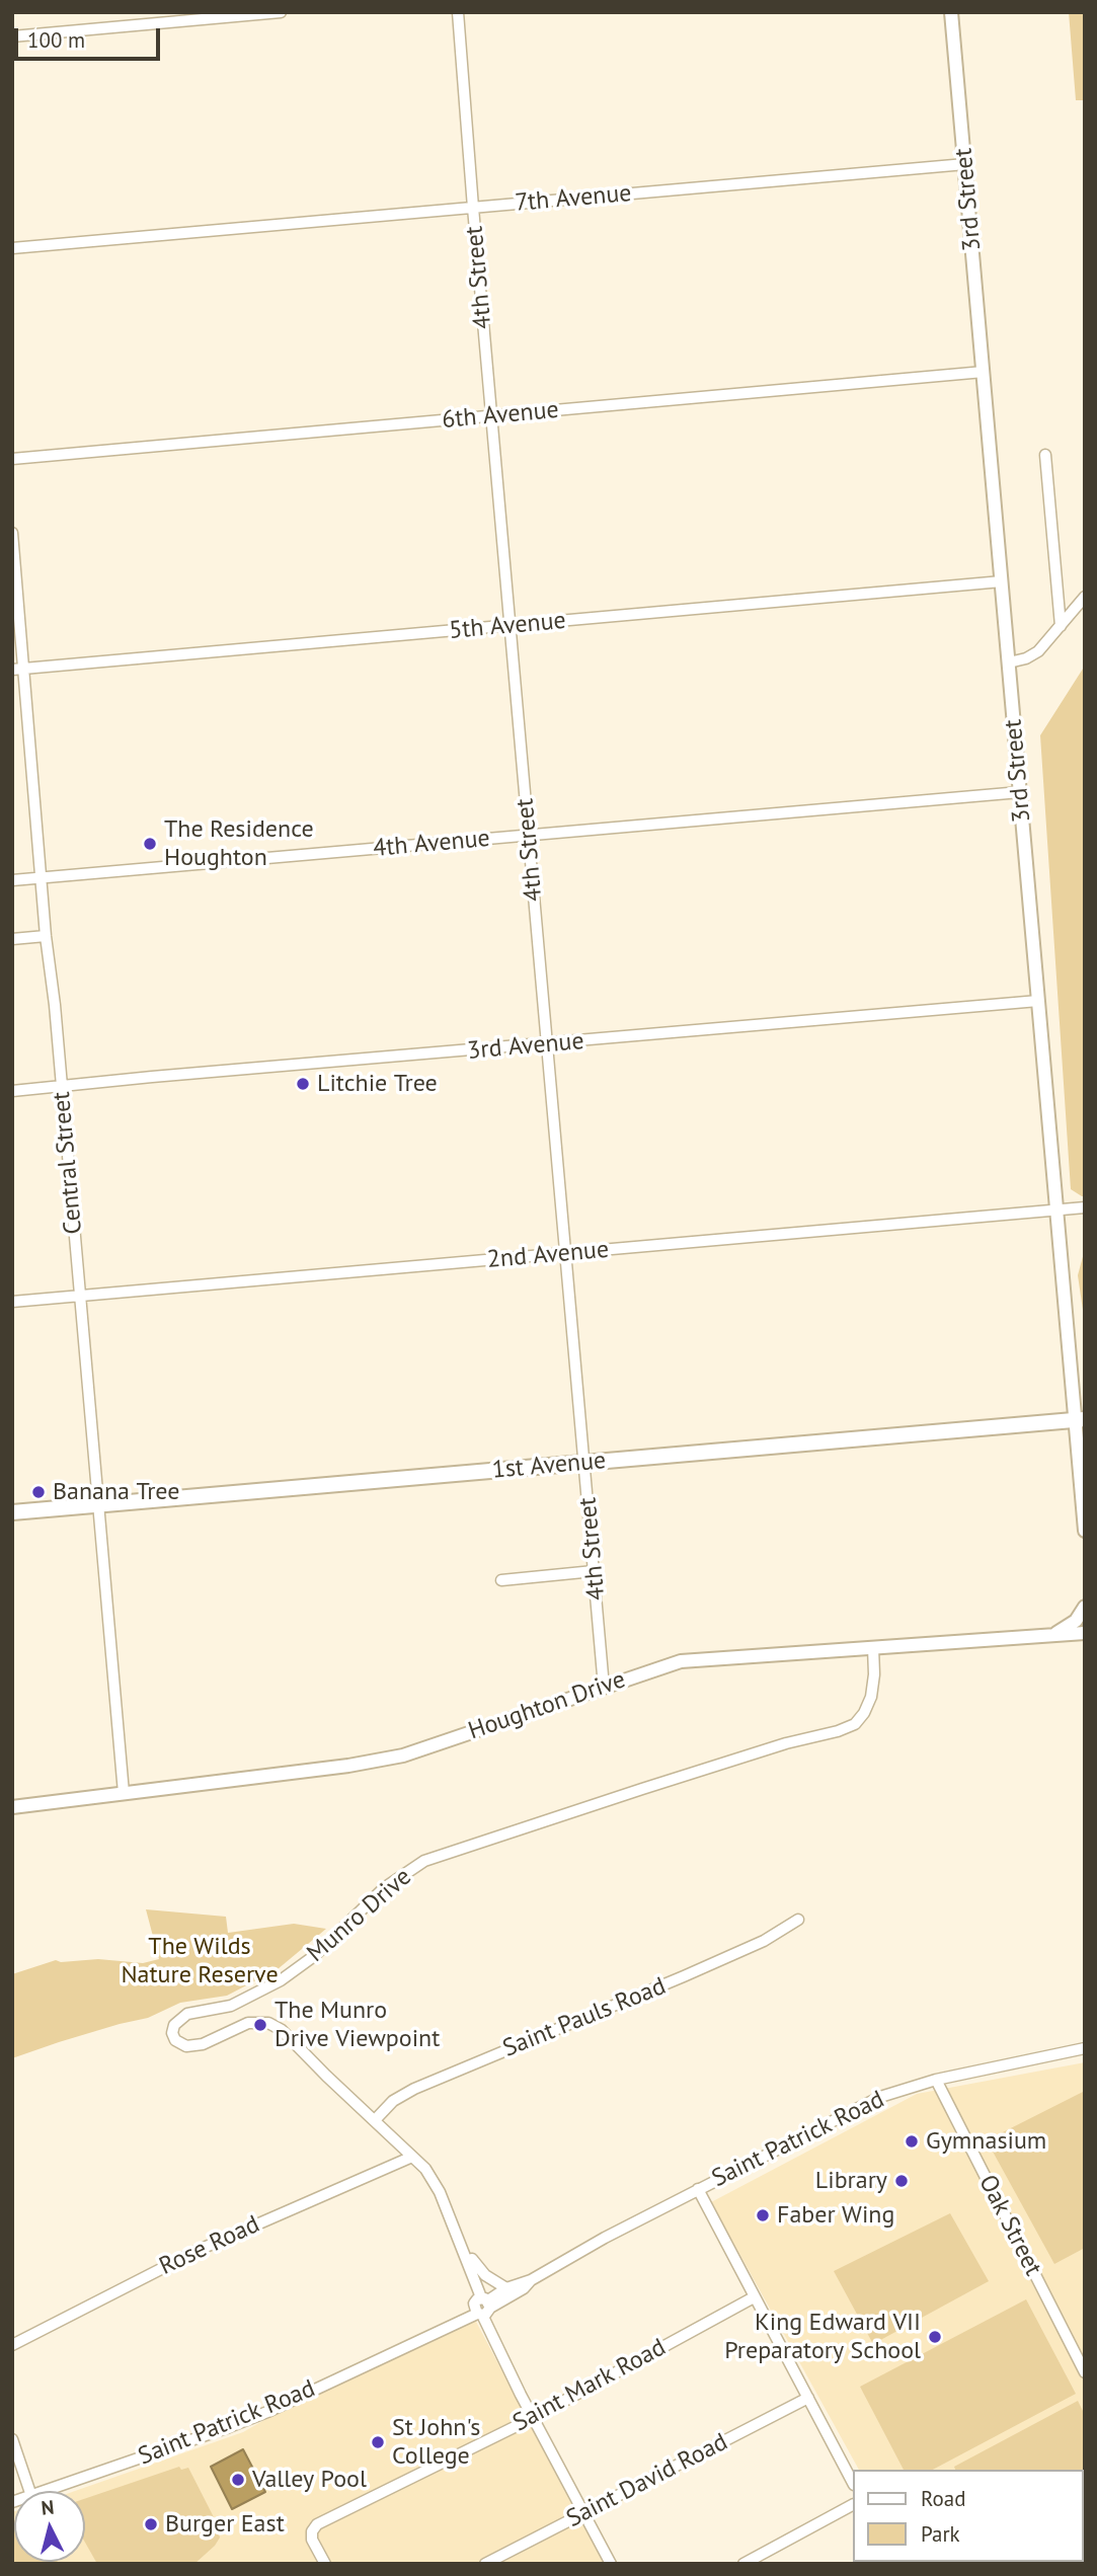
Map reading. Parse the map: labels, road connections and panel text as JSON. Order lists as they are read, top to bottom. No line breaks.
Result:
{"streets":{"main road":["1st Avenue"],"street":["7th Avenue","3rd Street","4th Street","6th Avenue","5th Avenue","4th Avenue","3rd Avenue","Central Street","2nd Avenue","Houghton Drive","Munro Drive","Saint Pauls Road","Saint Patrick Road","Oak Street","Rose Road","Saint Mark Road","Saint David Road"]},"crossings":[["7th Avenue","3rd Street"],["7th Avenue","4th Street"],["3rd Street","6th Avenue"],["3rd Street","5th Avenue"],["3rd Street","4th Avenue"],["3rd Street","3rd Avenue"],["3rd Street","2nd Avenue"],["3rd Street","1st Avenue"],["4th Street","6th Avenue"],["4th Street","5th Avenue"],["4th Street","4th Avenue"],["4th Street","3rd Avenue"],["4th Street","2nd Avenue"],["4th Street","1st Avenue"],["4th Street","Houghton Drive"],["5th Avenue","Central Street"],["4th Avenue","Central Street"],["3rd Avenue","Central Street"],["Central Street","2nd Avenue"],["Central Street","1st Avenue"],["Central Street","Houghton Drive"],["Houghton Drive","Munro Drive"],["Munro Drive","Saint Pauls Road"],["Munro Drive","Rose Road"],["Saint Patrick Road","Oak Street"]],"parks":["The Wilds Nature Reserve"],"places":["The Residence Houghton","Litchie Tree","Banana Tree","The Munro Drive Viewpoint","Gymnasium","Library","Faber Wing","King Edward VII Preparatory School","St John's College","Valley Pool","Burger East"],"legend":["Road","Park"],"scale_bar":"100 m","north":"top"}
